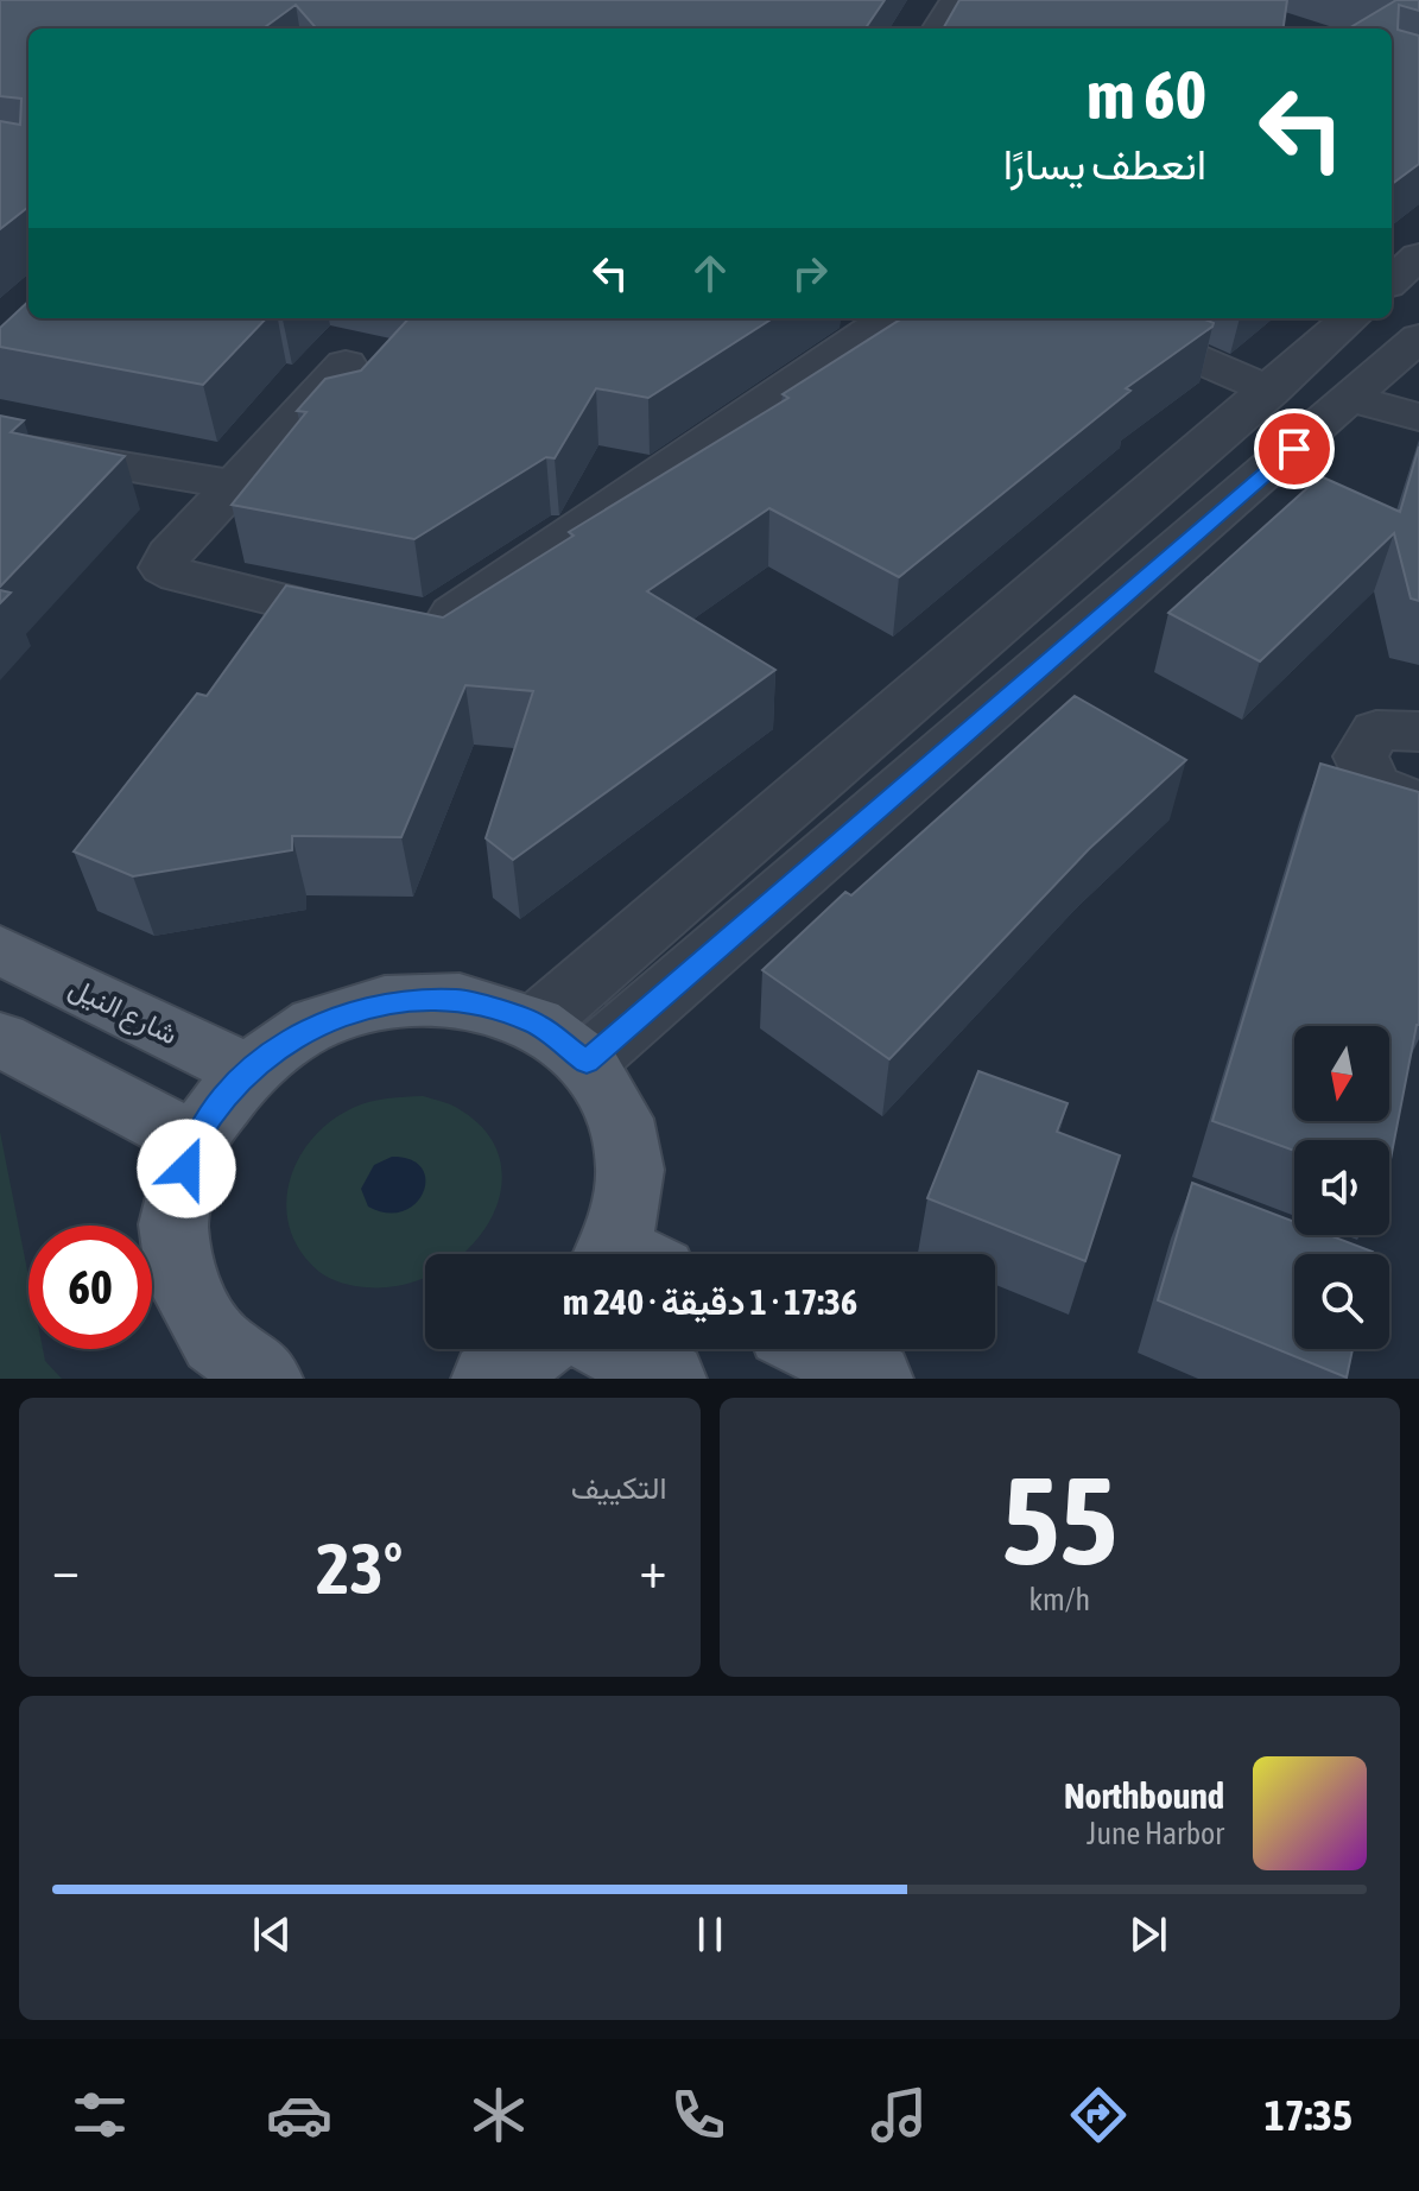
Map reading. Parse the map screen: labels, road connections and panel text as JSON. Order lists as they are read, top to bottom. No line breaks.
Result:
{"streets":{"main road":["شارع النيل"]},"north":"bottom","page":{"turn":["60 m","انعطف يسارًا"],"limit":"60","trip":"17:36 · 1 دقيقة · 240 m","tile":[["55","km/h"],"التكييف"],"heat":["−","23°","+"],"song":["Northbound","June Harbor"],"tabs":"17:35"}}
